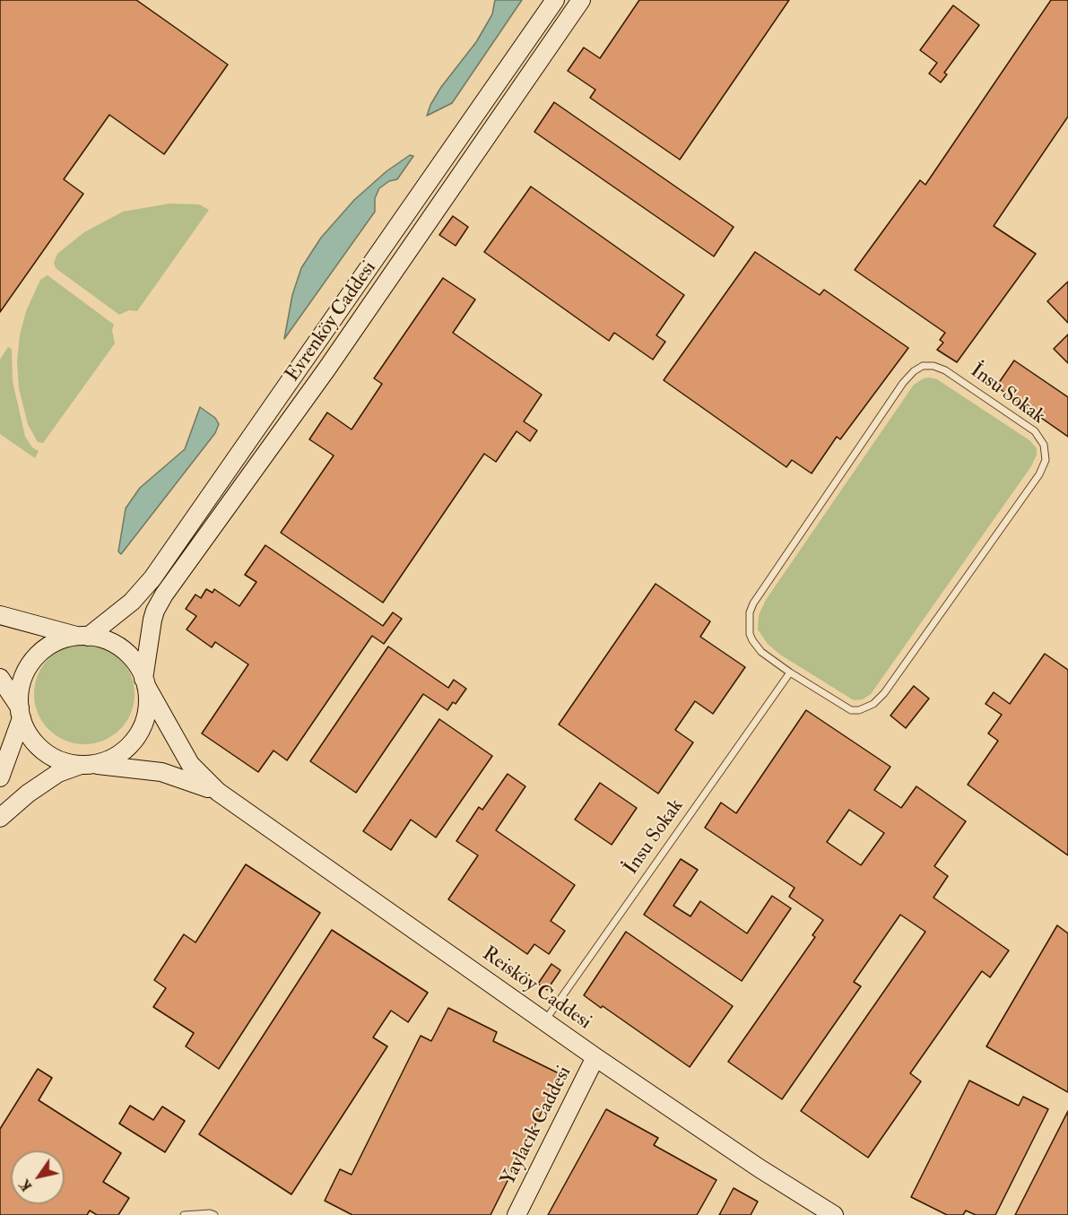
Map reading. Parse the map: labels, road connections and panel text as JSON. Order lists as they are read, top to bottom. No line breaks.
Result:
{"streets":{"main road":["Evrenköy Caddesi","Reisköy Caddesi","Yaylacık Caddesi"],"lane":["İnsu Sokak"]},"crossings":[["Evrenköy Caddesi","Reisköy Caddesi"],["İnsu Sokak","Reisköy Caddesi"],["Reisköy Caddesi","Yaylacık Caddesi"]],"north":"bottom left"}
